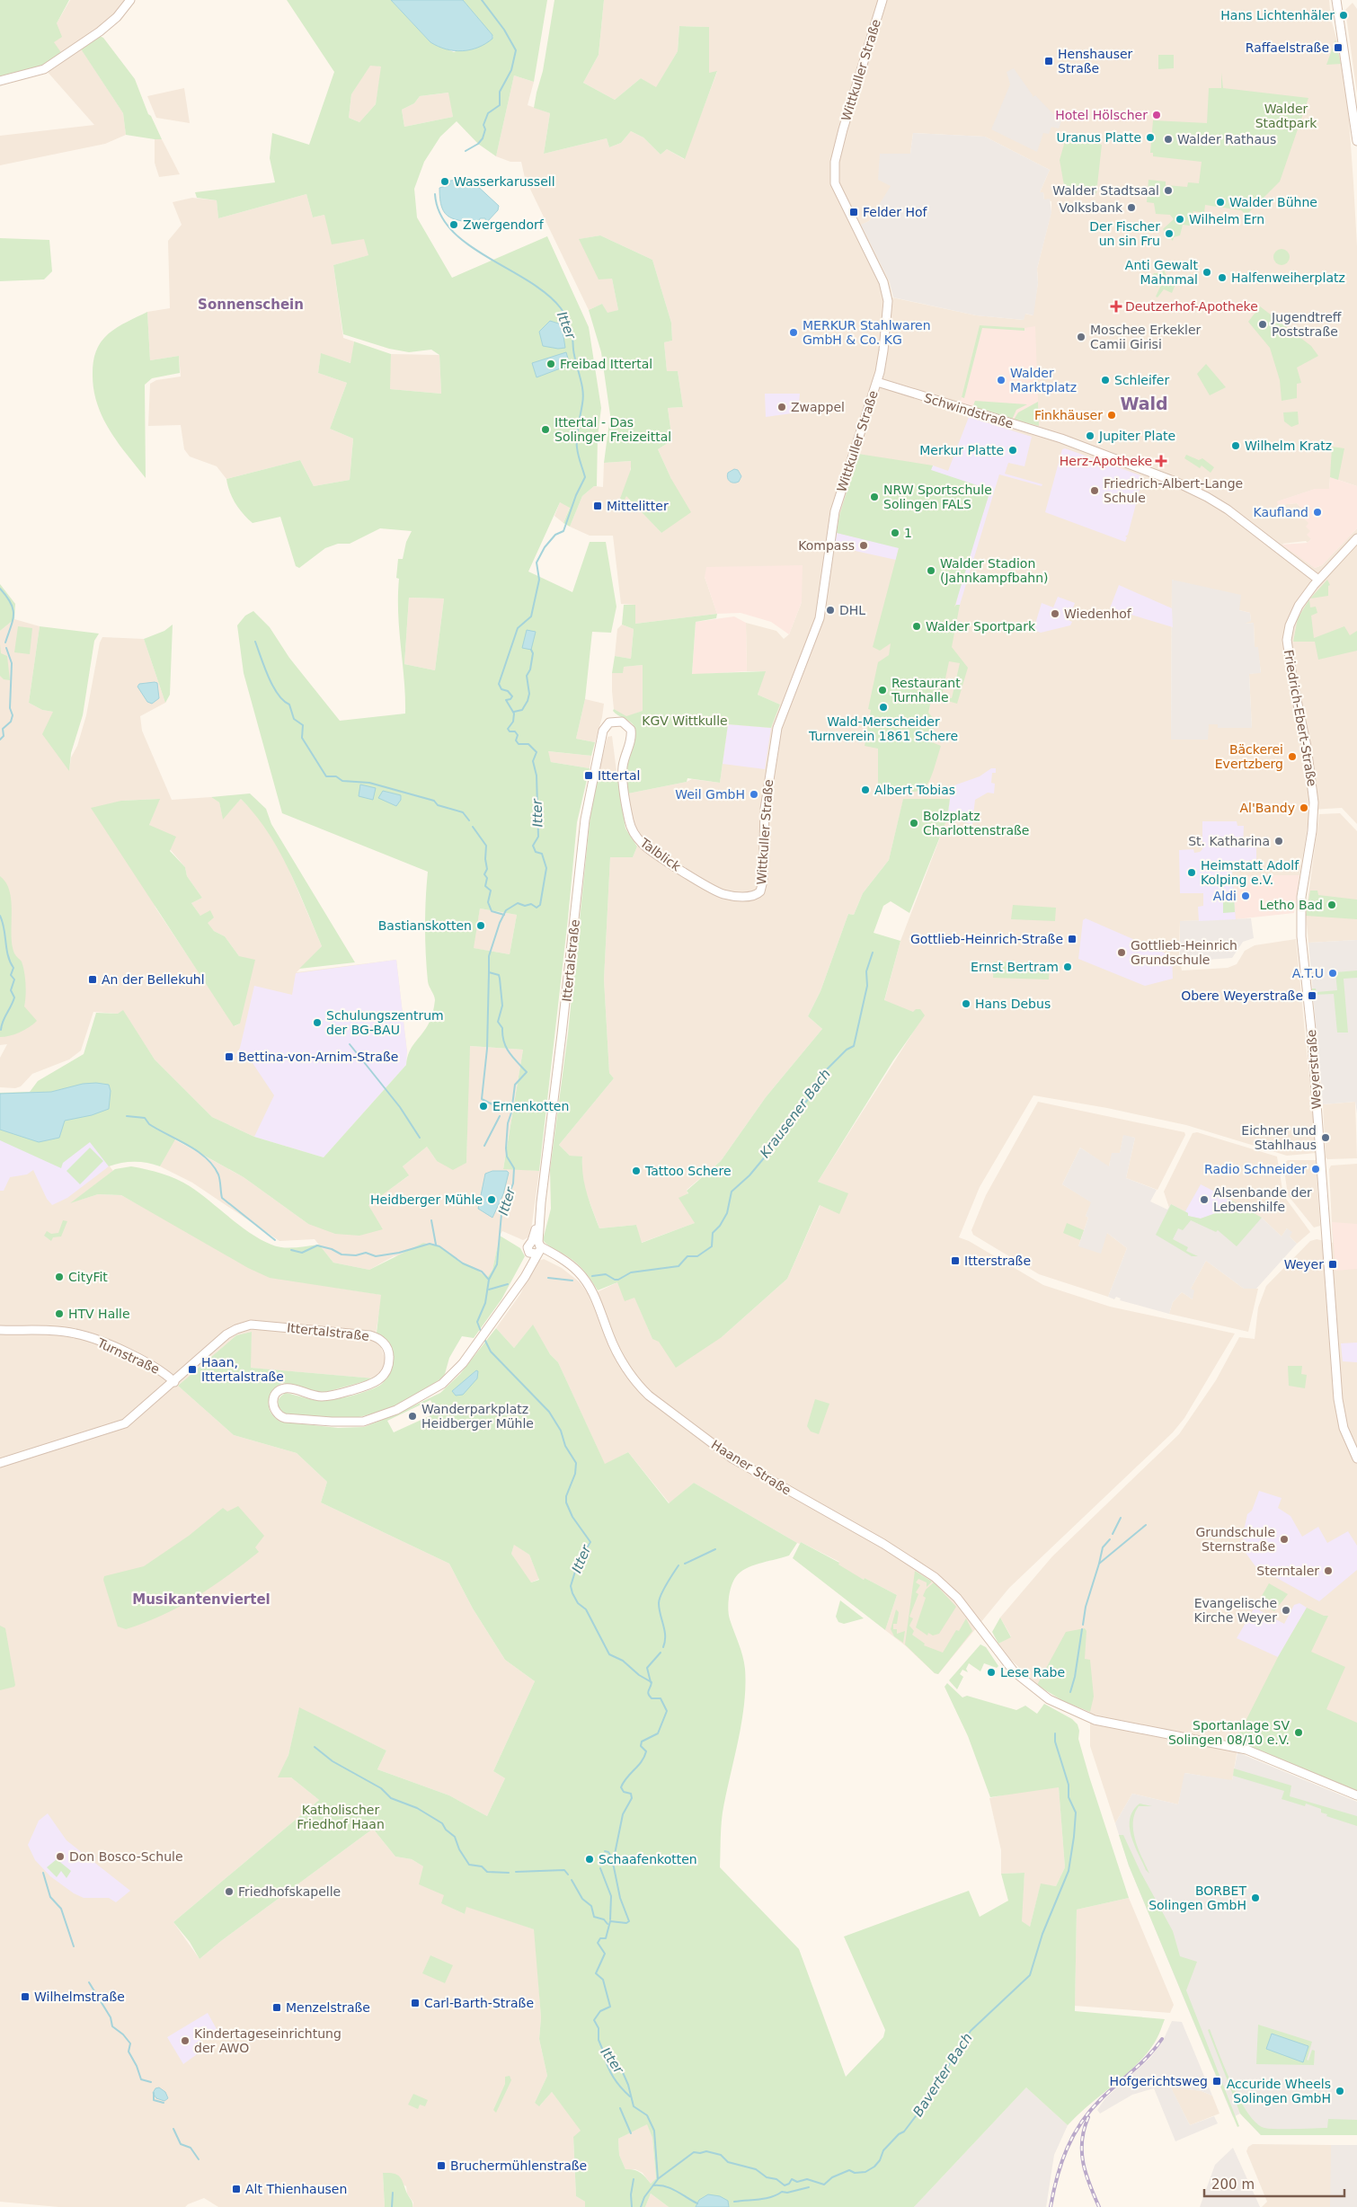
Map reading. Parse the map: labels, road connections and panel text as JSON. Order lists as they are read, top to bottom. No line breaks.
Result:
{"streets":{"main road":["Wittkuller Straße","Schwindstraße","Friedrich-Ebert-Straße","Talblick","Ittertalstraße","Weyerstraße","Turnstraße","Haaner Straße"]},"crossings":[["Wittkuller Straße","Schwindstraße"],["Wittkuller Straße","Talblick"],["Schwindstraße","Friedrich-Ebert-Straße"],["Friedrich-Ebert-Straße","Weyerstraße"],["Talblick","Ittertalstraße"],["Ittertalstraße","Turnstraße"],["Ittertalstraße","Haaner Straße"]],"districts":["Sonnenschein","Wald","Musikantenviertel"],"water":["Itter","Krausener Bach","Baverter Bach"],"parks":["Walder Stadtpark","KGV Wittkulle","Katholischer Friedhof Haan"],"places":{"other":["Hans Lichtenhäler","Hotel Hölscher","Uranus Platte","Walder Rathaus","Wasserkarussell","Walder Stadtsaal","Walder Bühne","Volksbank","Wilhelm Ern","Zwergendorf","Der Fischer un sin Fru","Anti Gewalt Mahnmal","Halfenweiherplatz","Jugendtreff Poststraße","MERKUR Stahlwaren GmbH & Co. KG","Moschee Erkekler Camii Girisi","Freibad Ittertal","Walder Marktplatz","Schleifer","Zwappel","Finkhäuser","Ittertal - Das Solinger Freizeittal","Jupiter Plate","Wilhelm Kratz","Merkur Platte","Friedrich-Albert-Lange Schule","NRW Sportschule Solingen FALS","Kaufland","1","Kompass","Walder Stadion (Jahnkampfbahn)","DHL","Wiedenhof","Walder Sportpark","Restaurant Turnhalle","Wald-Merscheider Turnverein 1861 Schere","Bäckerei Evertzberg","Albert Tobias","Weil GmbH","Al'Bandy","Bolzplatz Charlottenstraße","St. Katharina","Heimstatt Adolf Kolping e.V.","Aldi","Letho Bad","Bastianskotten","Gottlieb-Heinrich Grundschule","Ernst Bertram","A.T.U","Hans Debus","Schulungszentrum der BG-BAU","Ernenkotten","Eichner und Stahlhaus","Radio Schneider","Tattoo Schere","Heidberger Mühle","Alsenbande der Lebenshilfe","CityFit","HTV Halle","Wanderparkplatz Heidberger Mühle","Grundschule Sternstraße","Sterntaler","Evangelische Kirche Weyer","Lese Rabe","Sportanlage SV Solingen 08/10 e.V.","Don Bosco-Schule","Schaafenkotten","Friedhofskapelle","BORBET Solingen GmbH","Kindertageseinrichtung der AWO","Accuride Wheels Solingen GmbH"],"transit":["Raffaelstraße","Henshauser Straße","Felder Hof","Mittelitter","Ittertal","Gottlieb-Heinrich-Straße","An der Bellekuhl","Obere Weyerstraße","Bettina-von-Arnim-Straße","Itterstraße","Weyer","Haan, Ittertalstraße","Wilhelmstraße","Carl-Barth-Straße","Menzelstraße","Hofgerichtsweg","Bruchermühlenstraße","Alt Thienhausen"],"health":["Deutzerhof-Apotheke","Herz-Apotheke"]},"scale_bar":"200 m"}
